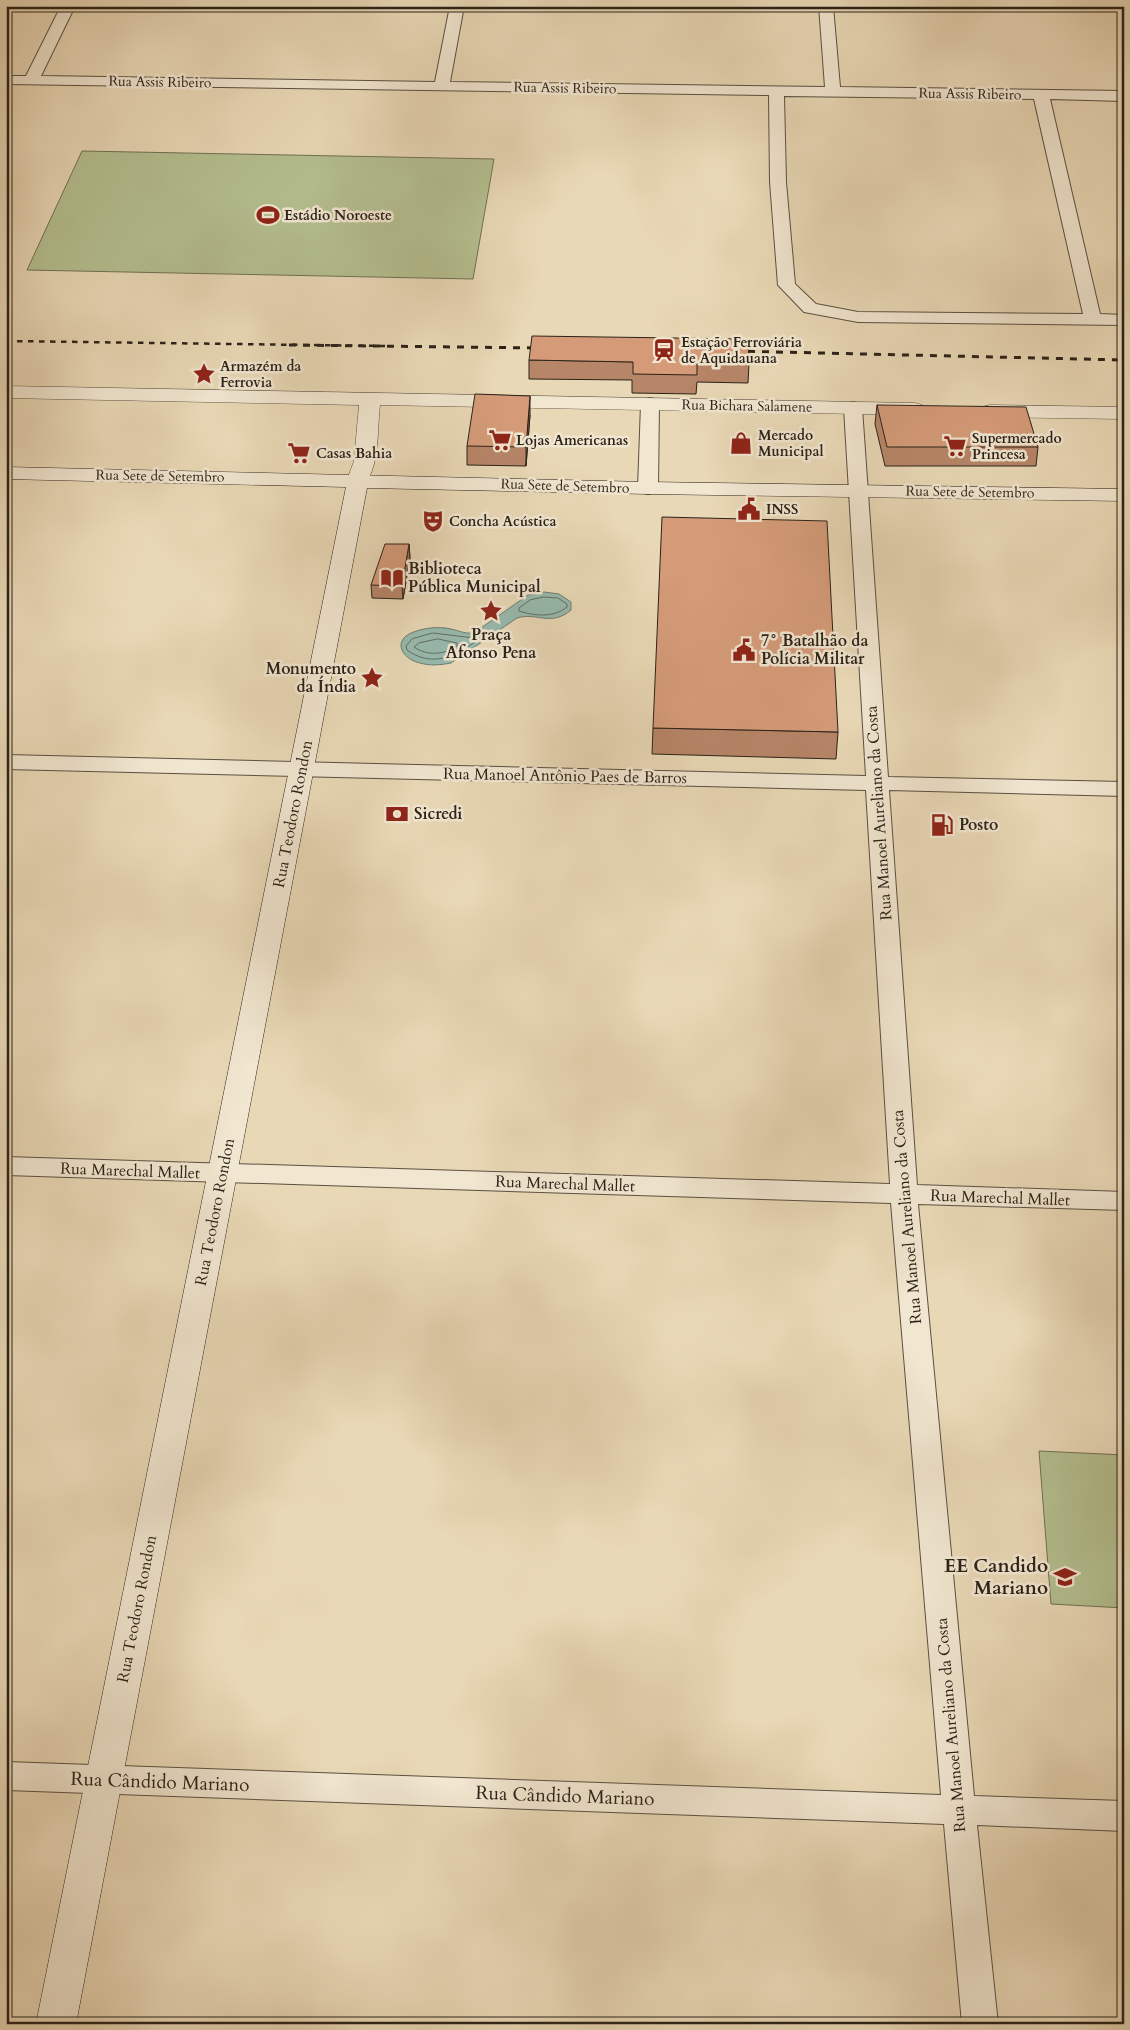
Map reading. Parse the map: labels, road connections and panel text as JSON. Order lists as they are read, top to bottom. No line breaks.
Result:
{"streets":{"main road":["Rua Bichara Salamene","Rua Sete de Setembro","Rua Teodoro Rondon"],"street":["Rua Assis Ribeiro","Rua Manoel Antônio Paes de Barros","Rua Manoel Aureliano da Costa","Rua Marechal Mallet","Rua Cândido Mariano"]},"crossings":[["Rua Bichara Salamene","Rua Manoel Aureliano da Costa"],["Rua Bichara Salamene","Rua Teodoro Rondon"],["Rua Sete de Setembro","Rua Manoel Aureliano da Costa"],["Rua Sete de Setembro","Rua Teodoro Rondon"],["Rua Manoel Antônio Paes de Barros","Rua Manoel Aureliano da Costa"],["Rua Manoel Antônio Paes de Barros","Rua Teodoro Rondon"],["Rua Manoel Aureliano da Costa","Rua Marechal Mallet"],["Rua Manoel Aureliano da Costa","Rua Cândido Mariano"],["Rua Teodoro Rondon","Rua Marechal Mallet"],["Rua Teodoro Rondon","Rua Cândido Mariano"]],"places":{"sports":["Estádio Noroeste"],"station":["Estação Ferroviária de Aquidauana"],"place":["Armazém da Ferrovia","Praça Afonso Pena","Monumento da Índia"],"supermarket":["Lojas Americanas","Supermercado Princesa","Casas Bahia"],"shop":["Mercado Municipal"],"public building":["INSS","7° Batalhão da Polícia Militar"],"theatre":["Concha Acústica"],"library":["Biblioteca Pública Municipal"],"bank":["Sicredi"],"fuel station":["Posto"],"school or university":["EE Candido Mariano"]}}
